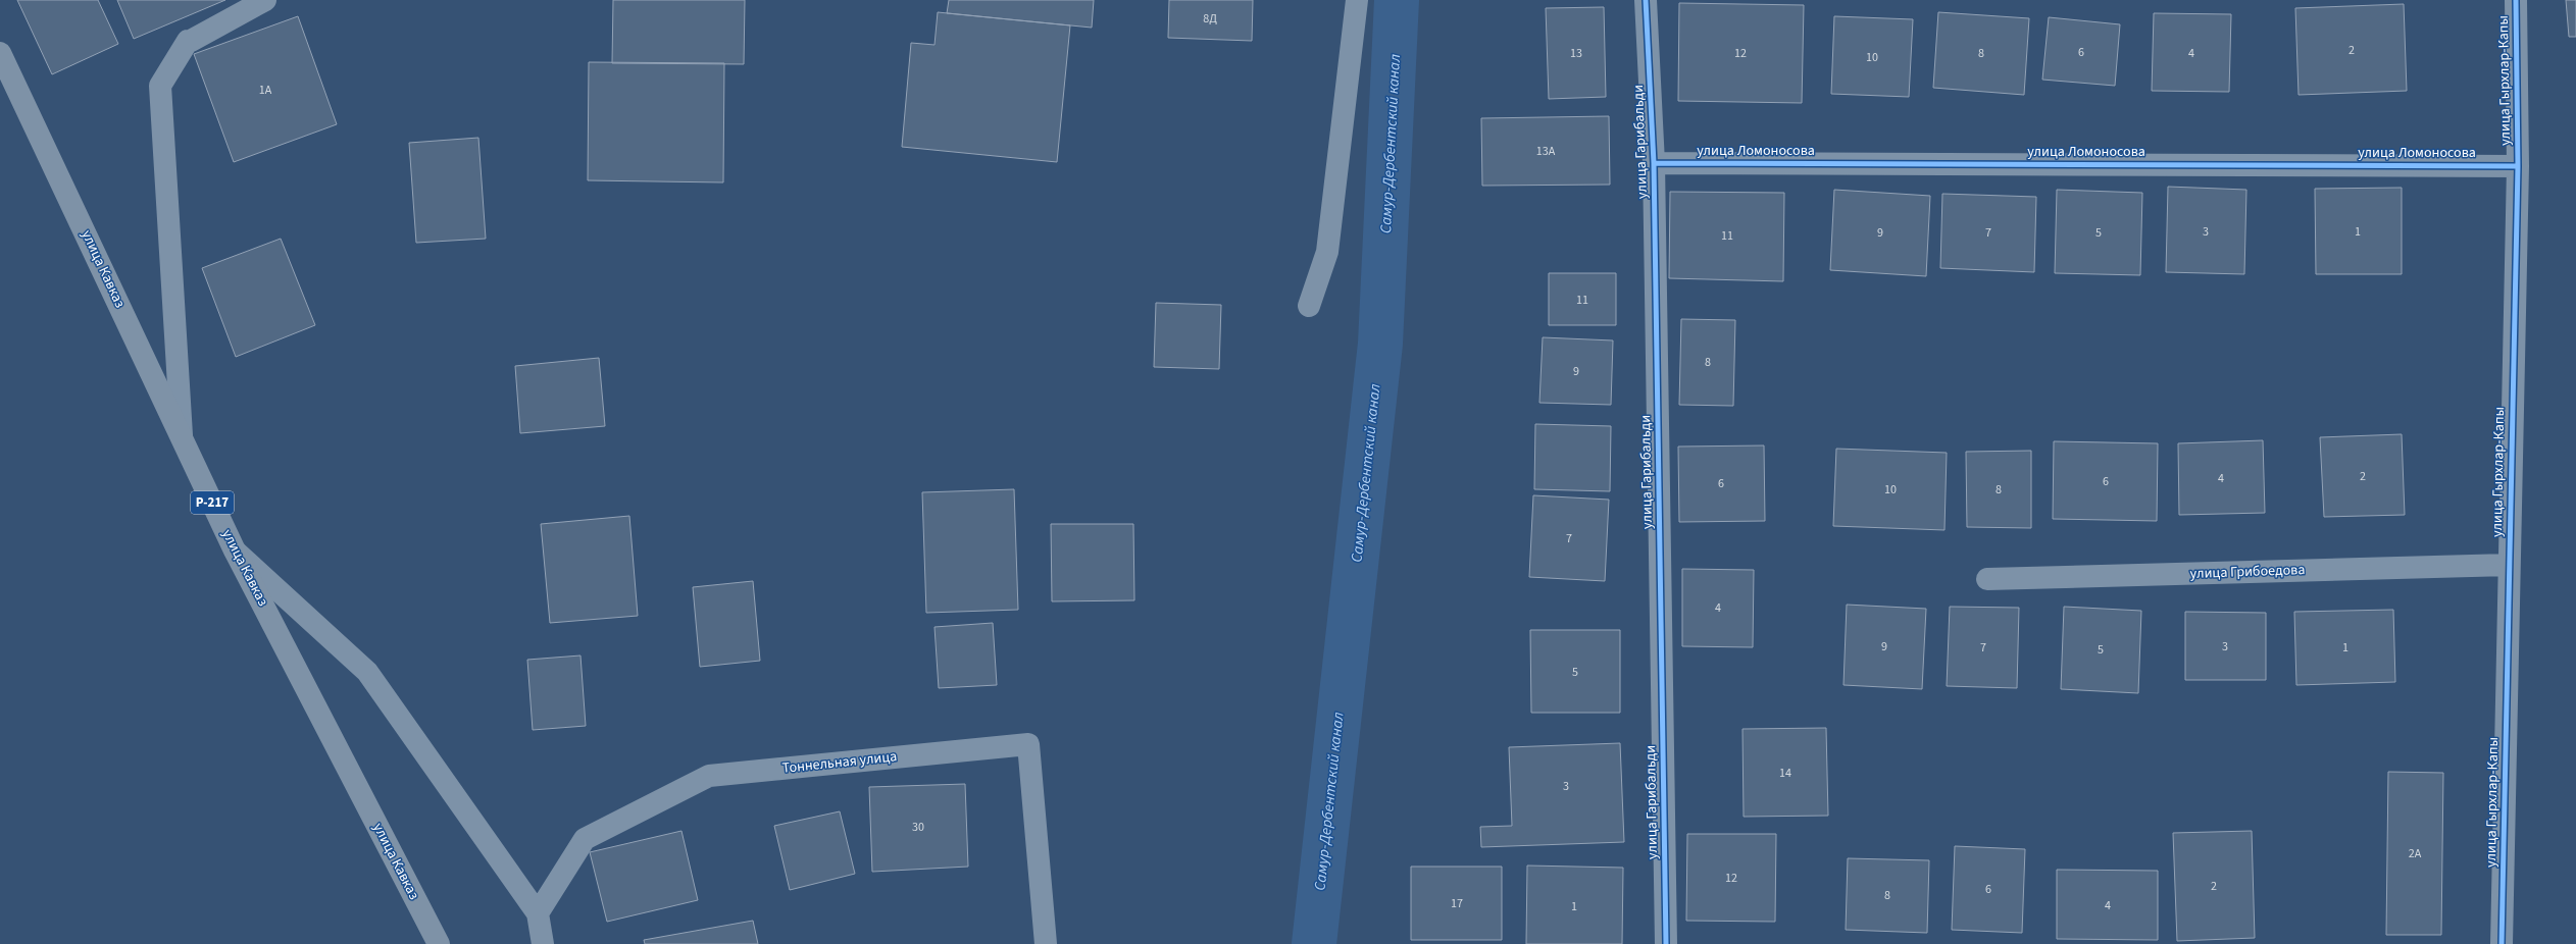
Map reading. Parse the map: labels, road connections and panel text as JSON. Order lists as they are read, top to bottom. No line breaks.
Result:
{"streets":{"highway":["улица Кавказ","Р-217"],"street":["улица Гырхлар-Капы","улица Гарибальди","улица Ломоносова","улица Грибоедова","Тоннельная улица"]},"crossings":[["улица Гырхлар-Капы","улица Ломоносова"],["улица Гырхлар-Капы","улица Грибоедова"],["улица Гарибальди","улица Ломоносова"]],"water":["Самур-Дербентский канал"],"house_numbers":["8Д","2","6","13","12","8","4","10","1А","13А","3","1","9","7","5","11","11","8","9","2","4","6","6","10","8","7","4","9","3","7","1","5","5","14","3","30","2А","12","2","6","8","17","4","1"]}
